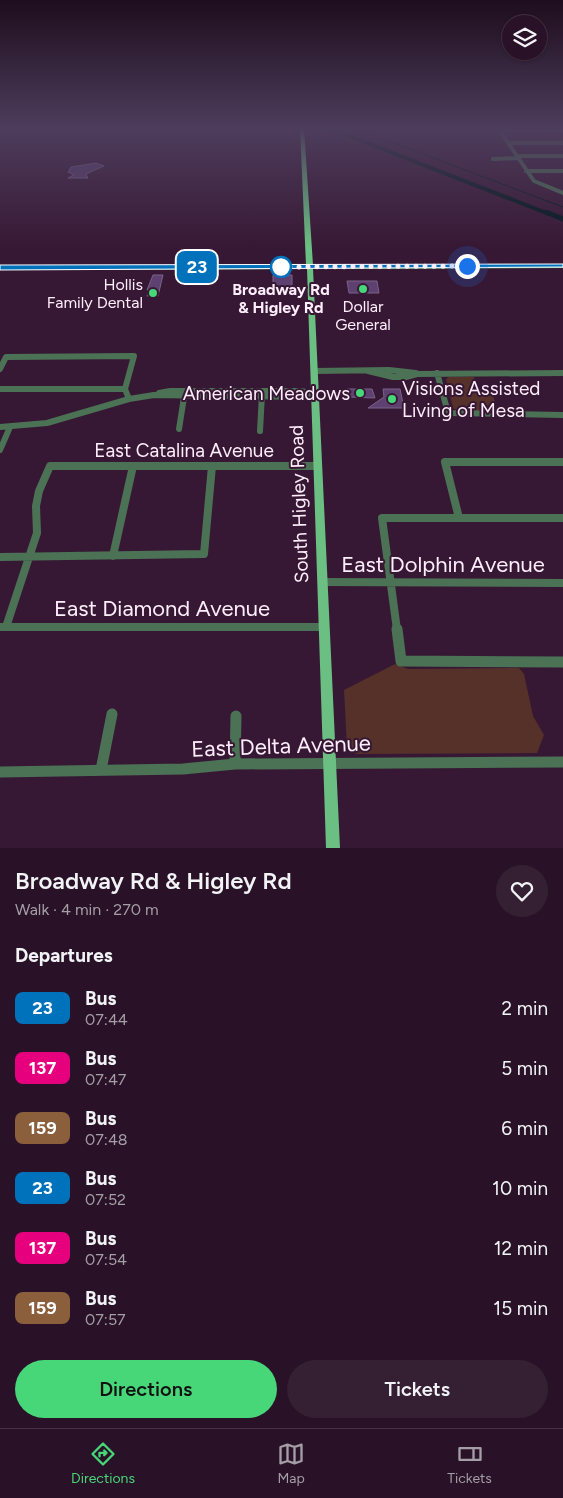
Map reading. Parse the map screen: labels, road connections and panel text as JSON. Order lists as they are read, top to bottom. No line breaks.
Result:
{"streets":{"main road":["South Higley Road"],"street":["East Catalina Avenue","East Dolphin Avenue","East Diamond Avenue","East Delta Avenue"]},"crossings":[["East Catalina Avenue","South Higley Road"],["South Higley Road","East Dolphin Avenue"],["South Higley Road","East Diamond Avenue"],["South Higley Road","East Delta Avenue"]],"places":["Broadway Rd & Higley Rd","Dollar General","Hollis Family Dental","American Meadows","Visions Assisted Living of Mesa"],"lines":["bus line 23"],"page":{"on_map":"23","heading":[["Broadway Rd & Higley Rd","Walk · 4 min · 270 m"],"Departures"],"list":[{"mark":"23","name":"Bus","note":"07:44","value":"2 min"},{"mark":"137","name":"Bus","note":"07:47","value":"5 min"},{"mark":"159","name":"Bus","note":"07:48","value":"6 min"},{"mark":"23","name":"Bus","note":"07:52","value":"10 min"},{"mark":"137","name":"Bus","note":"07:54","value":"12 min"},{"mark":"159","name":"Bus","note":"07:57","value":"15 min"}],"buttons":["Directions","Tickets"],"tabs":["Directions","Map","Tickets"]}}
